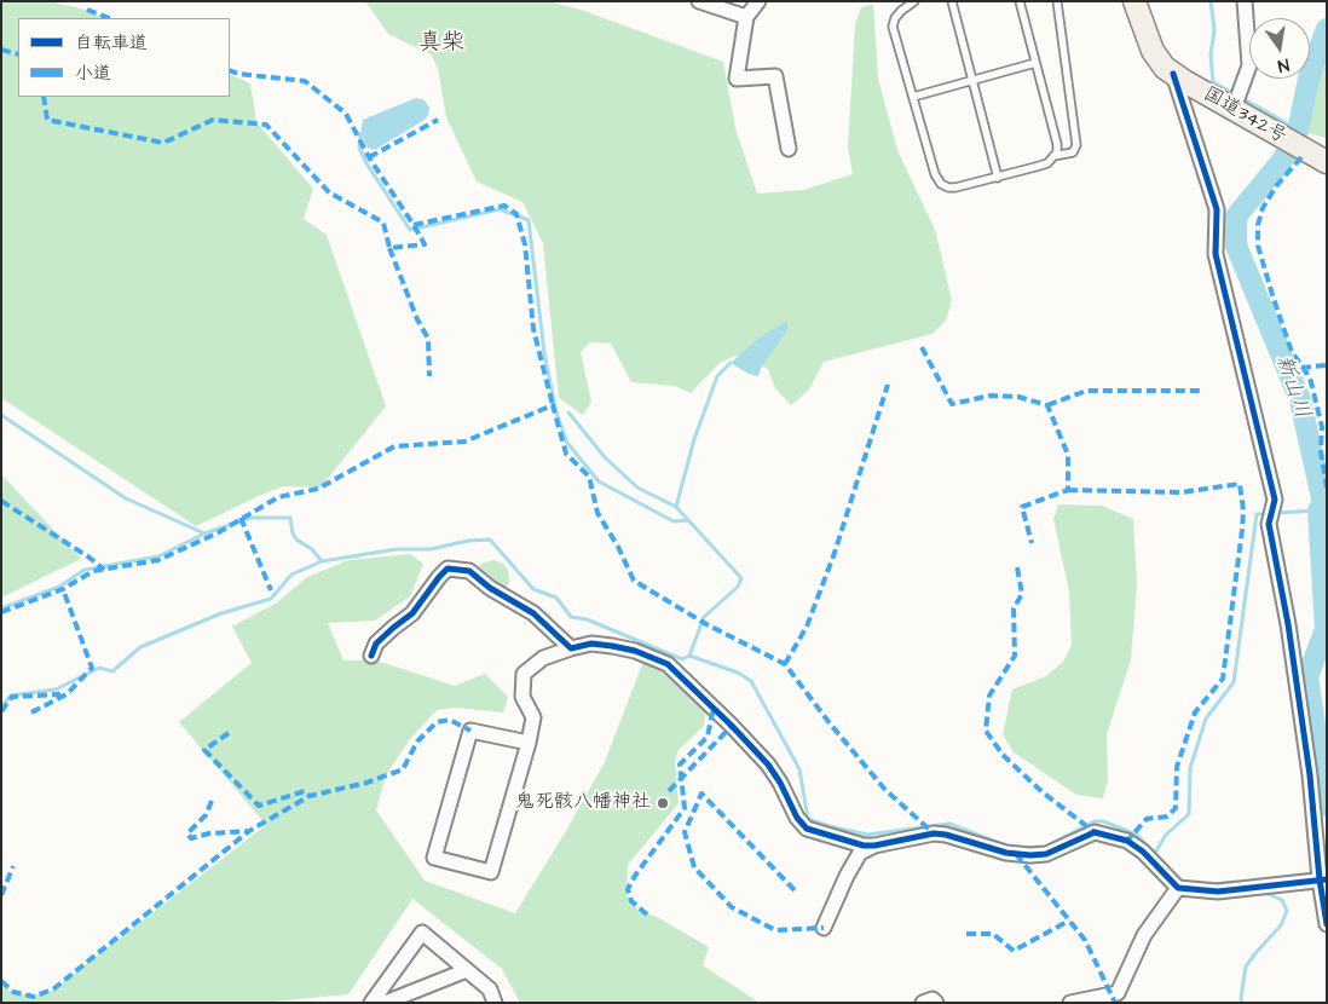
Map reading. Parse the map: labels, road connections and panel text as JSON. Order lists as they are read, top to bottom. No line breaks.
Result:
{"streets":{"highway":["国道342号"]},"districts":["真柴"],"water":["新山川"],"places":["鬼死骸八幡神社"],"legend":["自転車道","小道"],"north":"bottom"}
